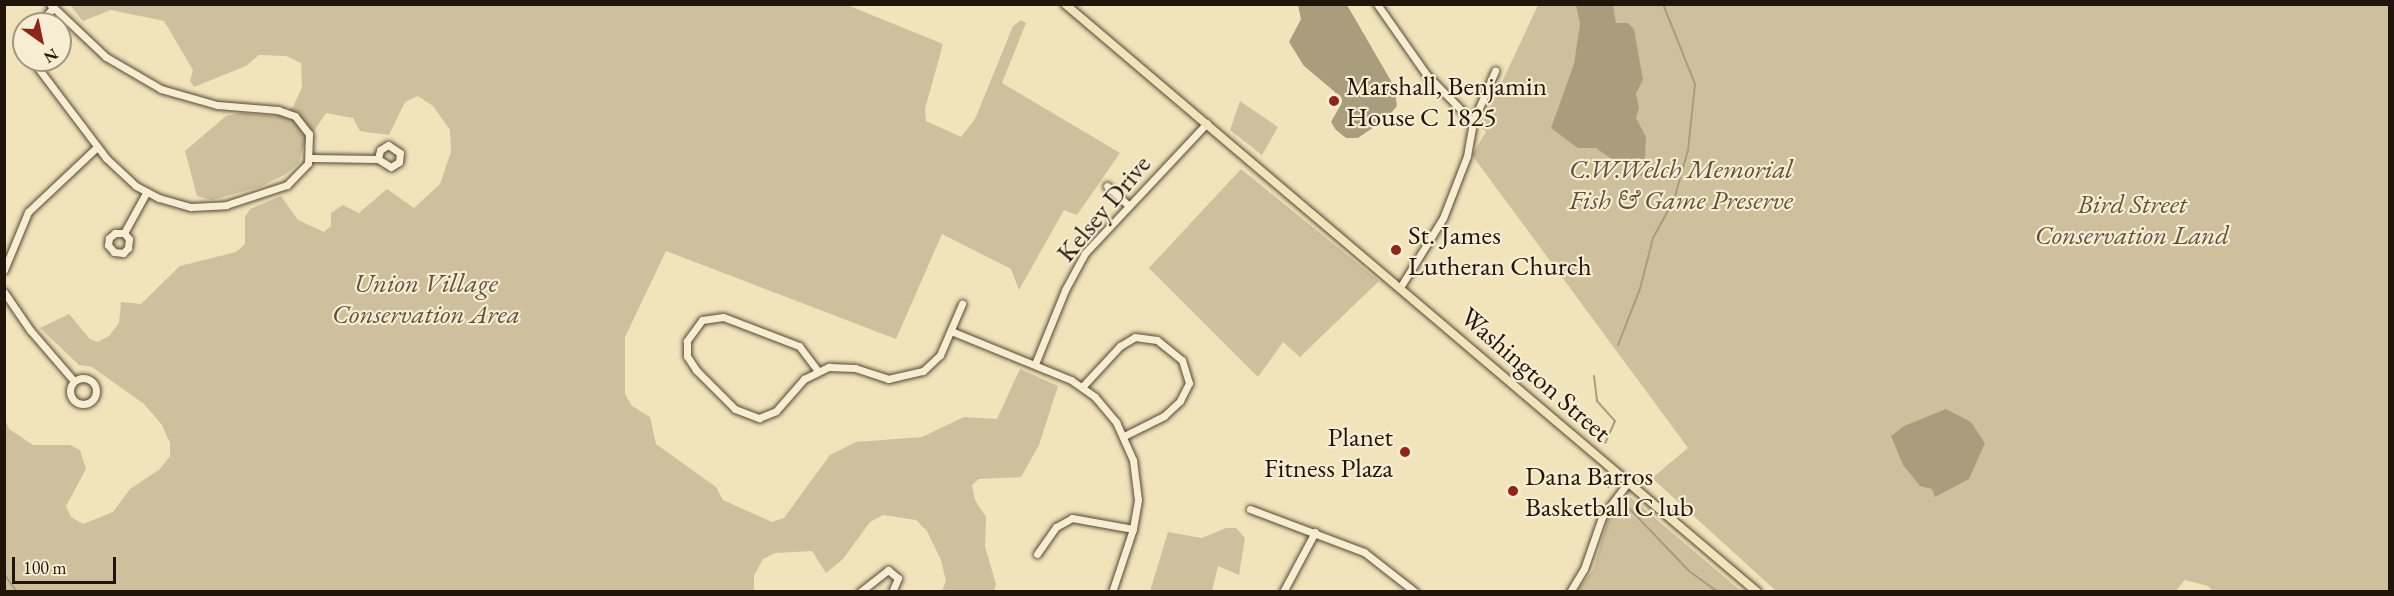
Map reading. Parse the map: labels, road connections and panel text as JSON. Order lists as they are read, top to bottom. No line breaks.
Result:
{"streets":{"main road":["Washington Street"],"street":["Kelsey Drive"]},"crossings":[["Kelsey Drive","Washington Street"]],"parks":["C.W.Welch Memorial Fish & Game Preserve","Bird Street Conservation Land","Union Village Conservation Area"],"places":["Marshall, Benjamin House C 1825","St. James Lutheran Church","Planet Fitness Plaza","Dana Barros Basketball C lub"],"scale_bar":"100 m","north":"bottom right"}
